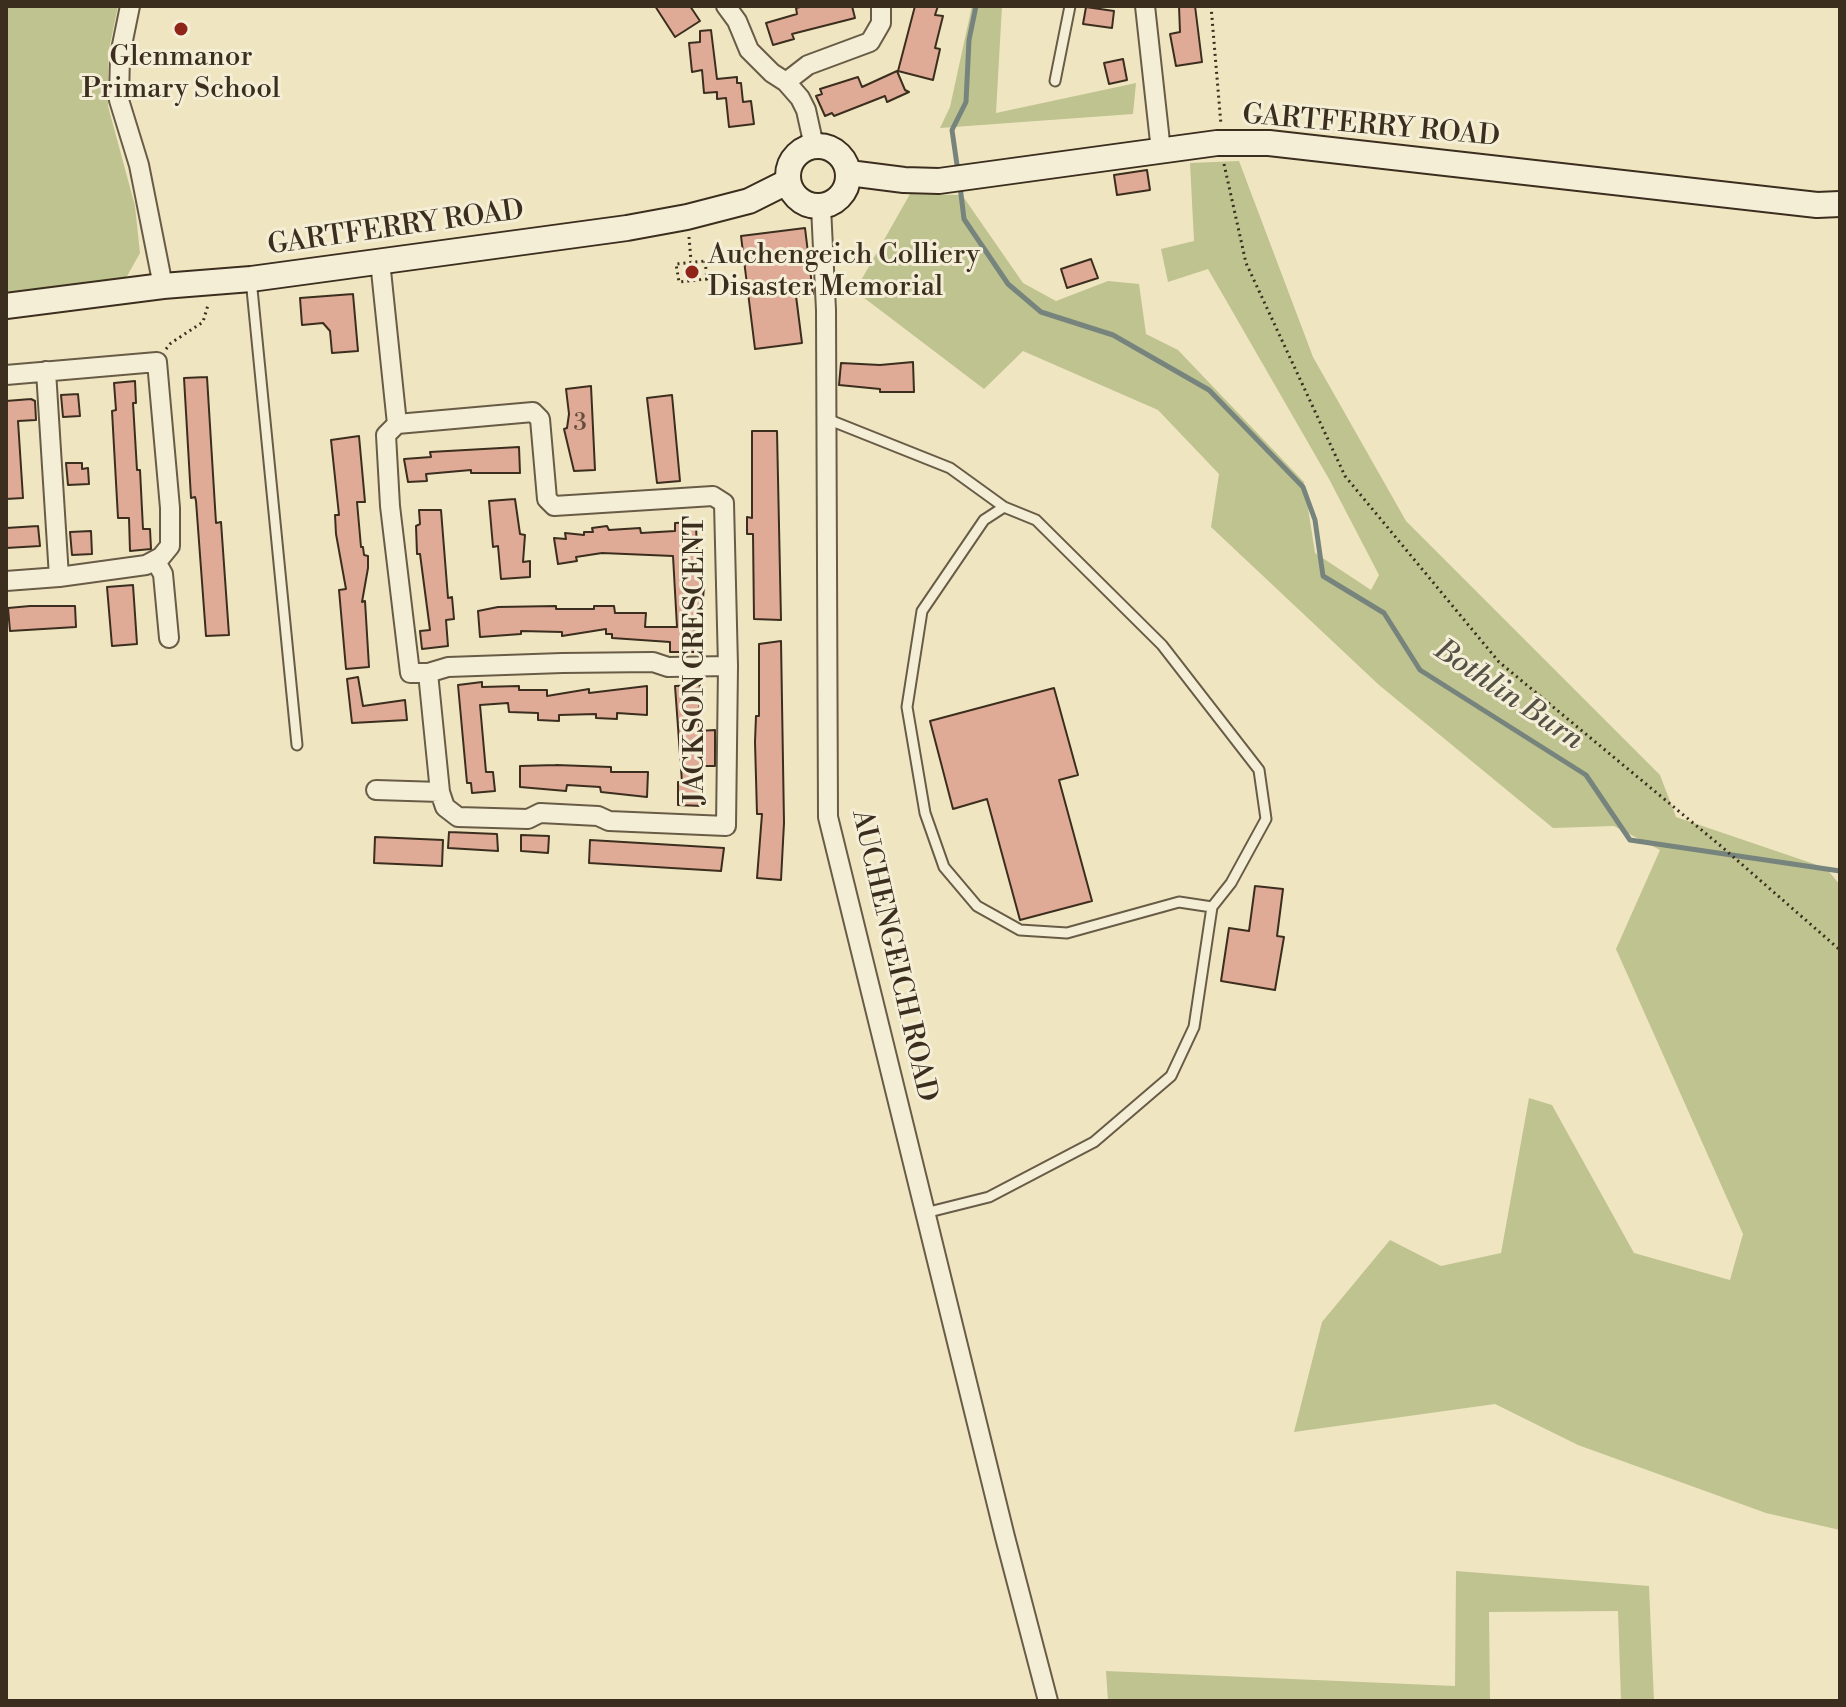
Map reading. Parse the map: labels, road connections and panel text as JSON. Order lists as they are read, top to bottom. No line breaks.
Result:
{"streets":{"street":["GARTFERRY ROAD","JACKSON CRESCENT","AUCHENGEICH ROAD"]},"crossings":[["GARTFERRY ROAD","AUCHENGEICH ROAD"]],"water":["Bothlin Burn"],"places":["Glenmanor Primary School","Auchengeich Colliery Disaster Memorial"],"house_numbers":["3"]}
